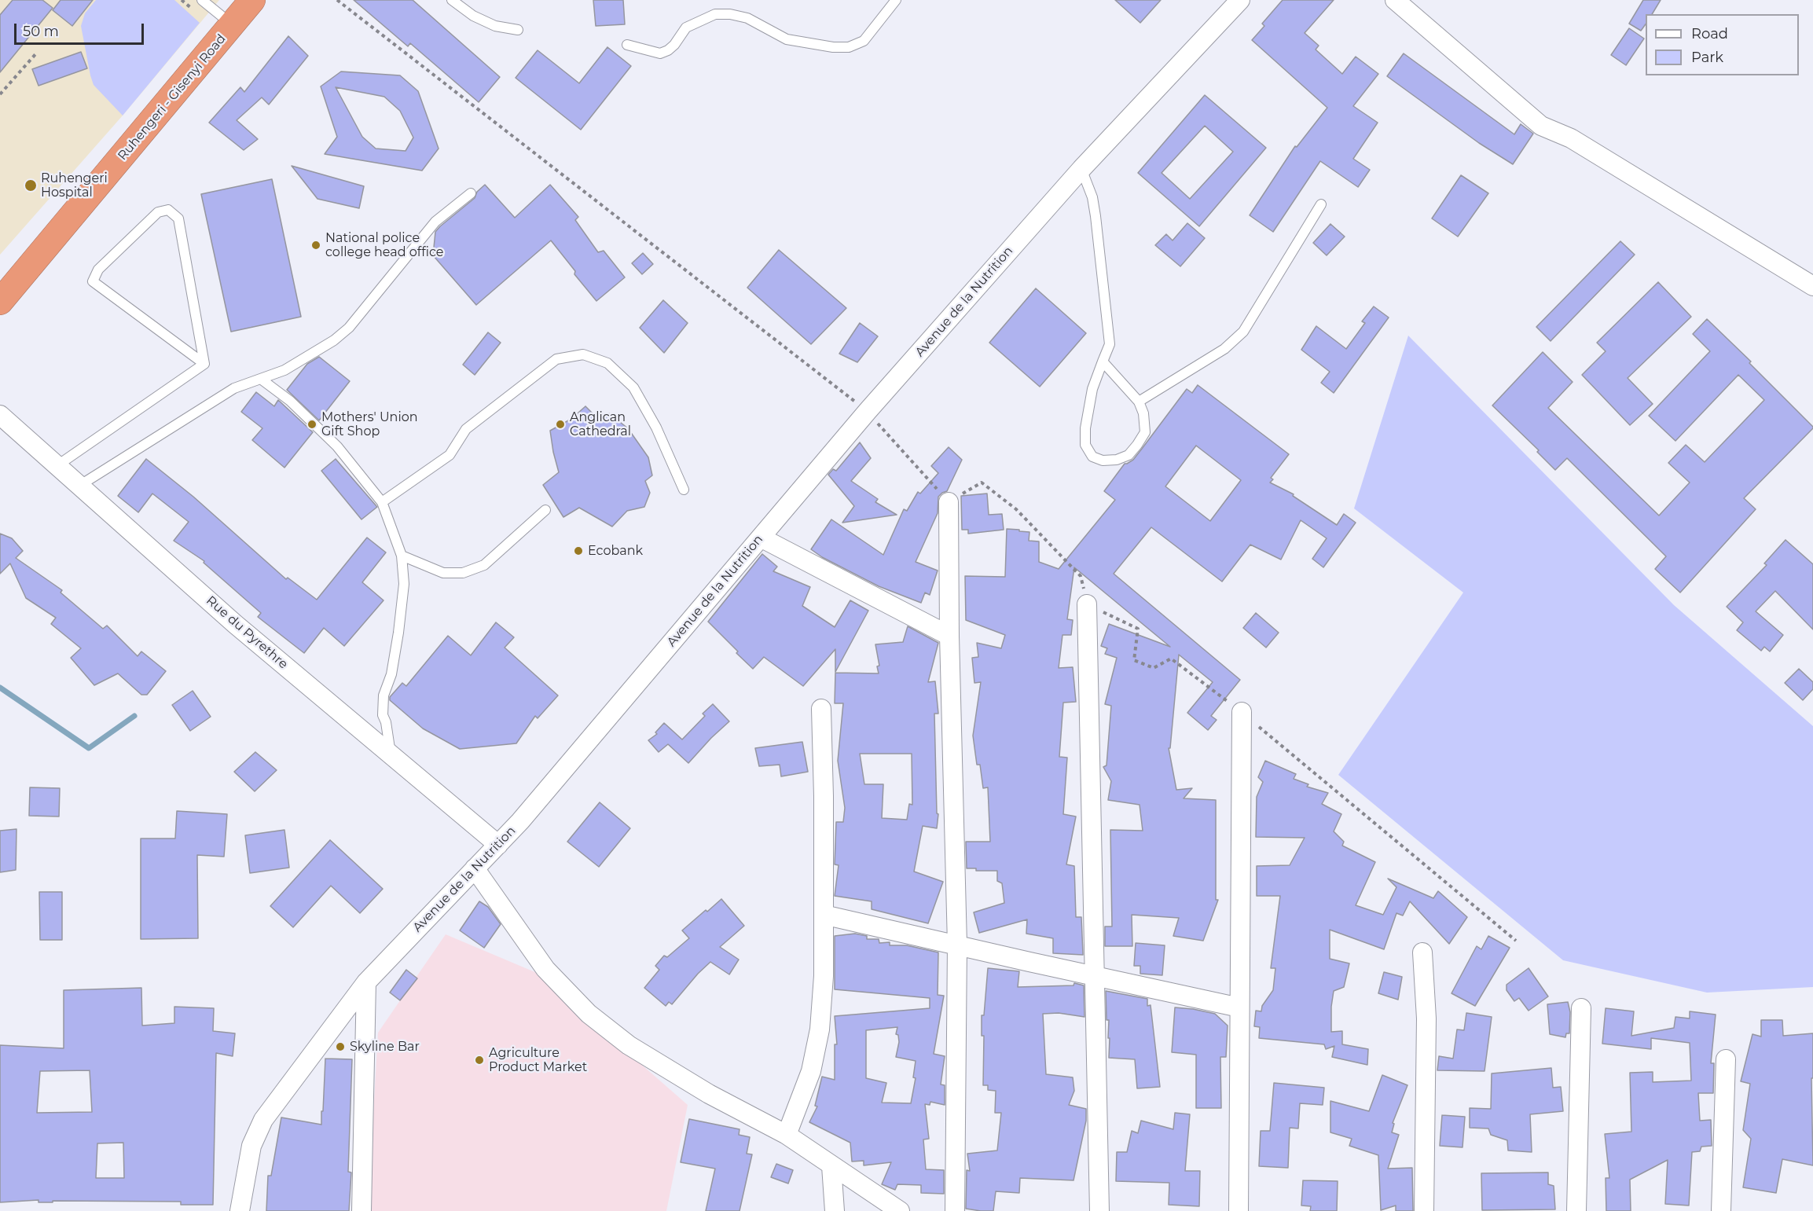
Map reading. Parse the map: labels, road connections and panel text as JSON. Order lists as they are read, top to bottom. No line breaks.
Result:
{"streets":{"highway":["Ruhengeri - Gisenyi Road"],"street":["Avenue de la Nutrition","Rue du Pyrethre"]},"crossings":[["Avenue de la Nutrition","Rue du Pyrethre"]],"places":["Ruhengeri Hospital","National police college head office","Mothers' Union Gift Shop","Anglican Cathedral","Ecobank","Skyline Bar","Agriculture Product Market"],"legend":["Road","Park"],"scale_bar":"50 m"}
